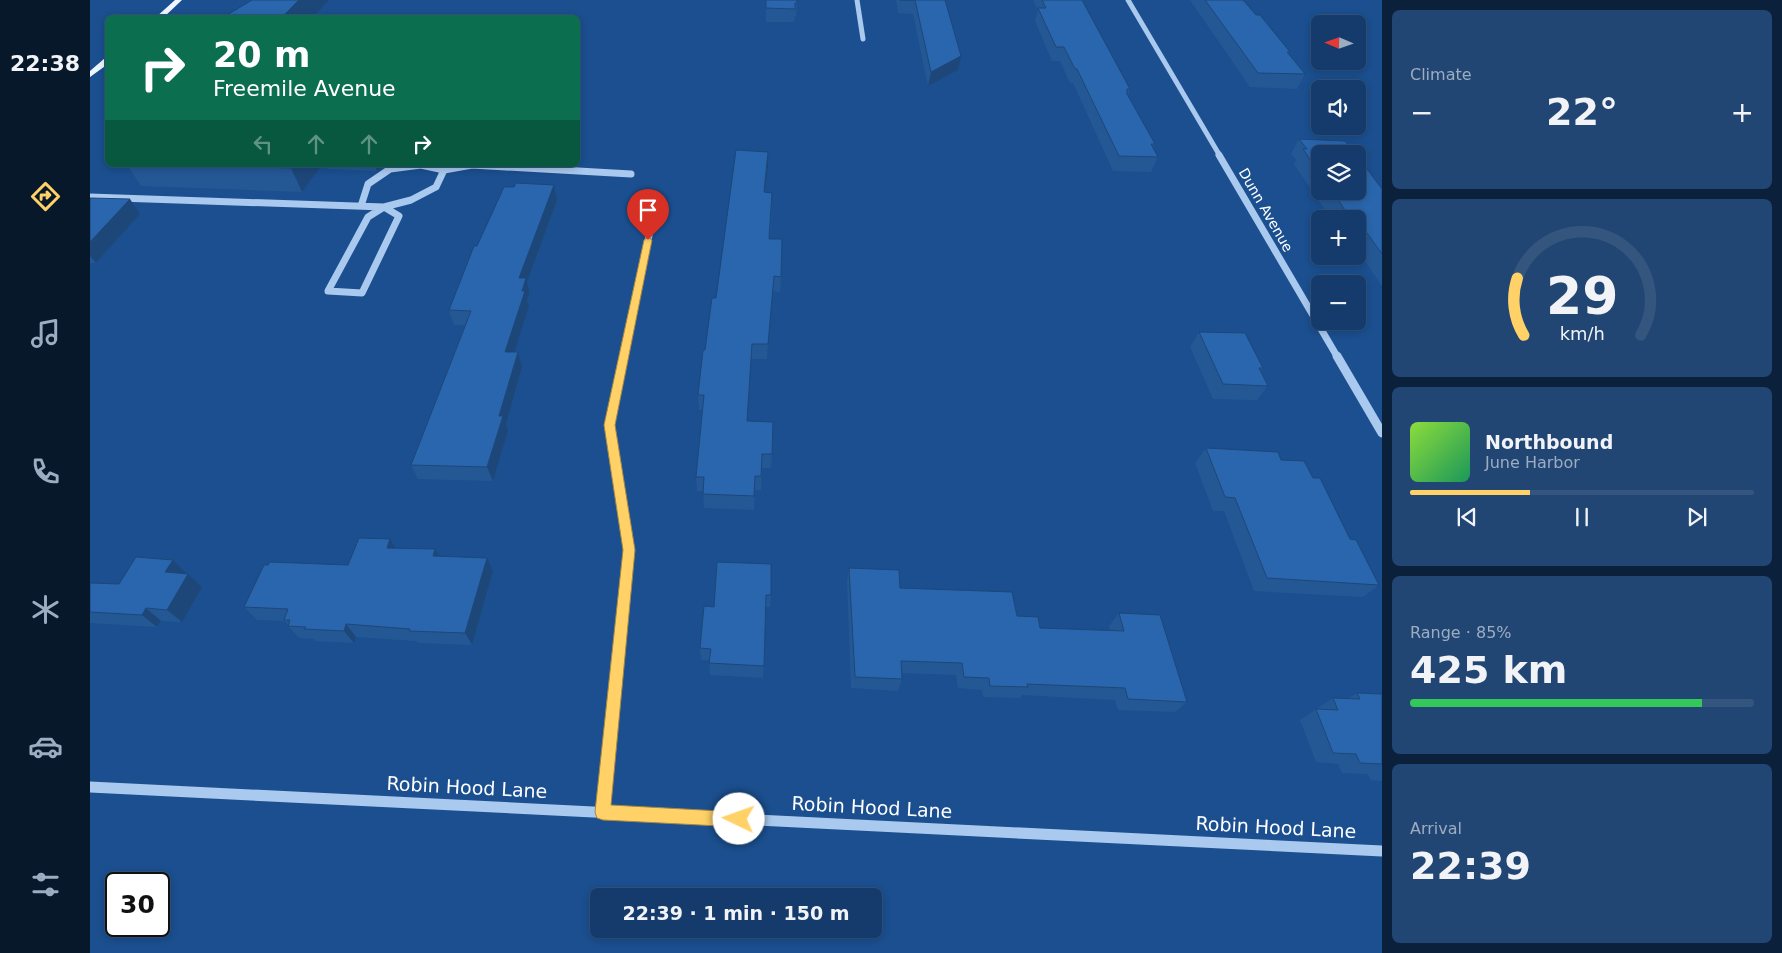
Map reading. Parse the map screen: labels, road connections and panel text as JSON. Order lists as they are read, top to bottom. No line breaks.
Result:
{"streets":{"street":["Dunn Avenue","Robin Hood Lane"]},"north":"left","page":{"tabs":"22:38","tile":["Climate",["Range · 85%","425 km"],["Arrival","22:39"]],"map_buttons":["+","−"],"turn":["20 m","Freemile Avenue"],"heat":["−","22°","+"],"song":["Northbound","June Harbor"],"limit":"30","trip":"22:39 · 1 min · 150 m","gauge":["29","km/h"]}}
